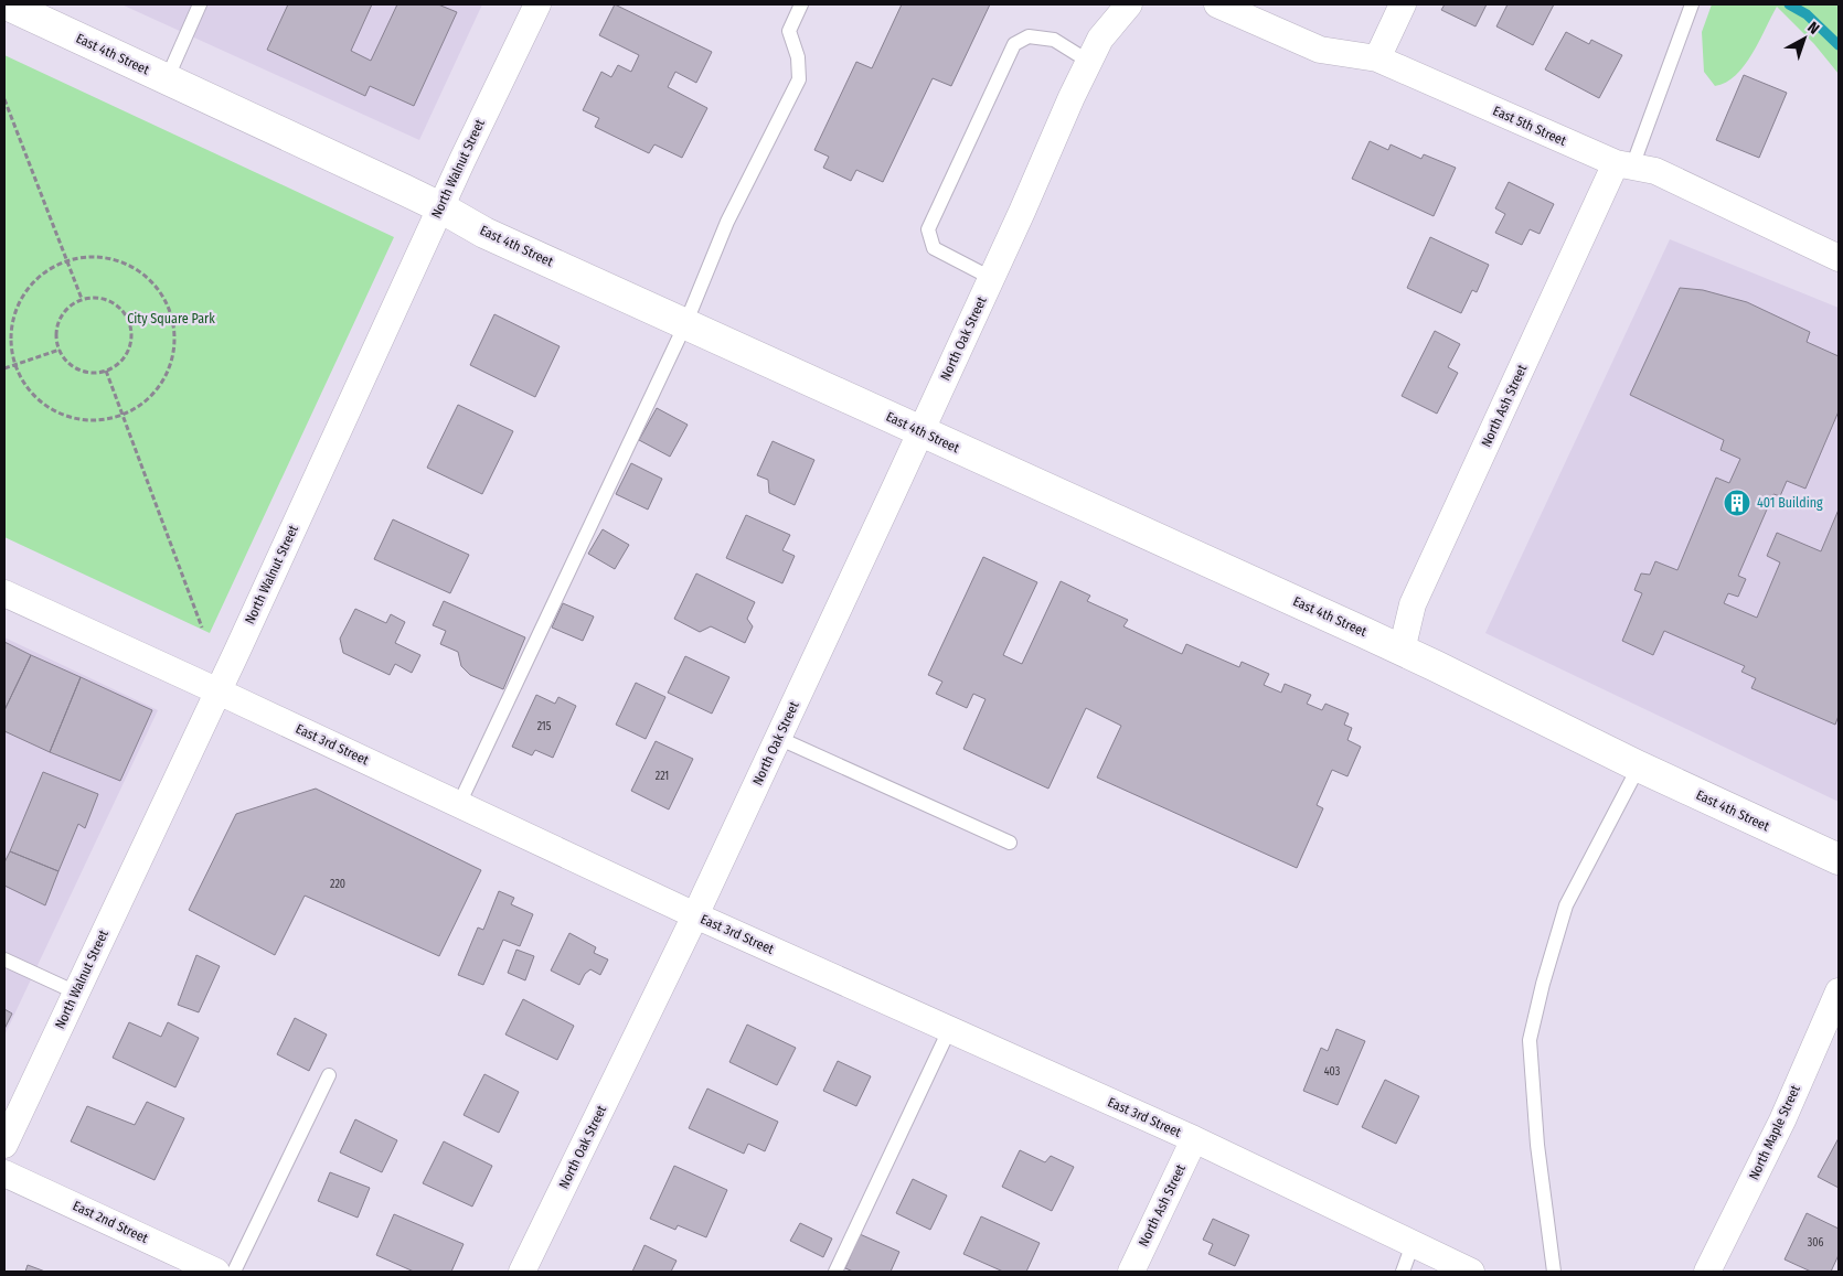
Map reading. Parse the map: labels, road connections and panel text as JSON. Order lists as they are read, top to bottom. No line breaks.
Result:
{"streets":{"street":["East 4th Street","East 5th Street","North Walnut Street","North Oak Street","North Ash Street","East 3rd Street","North Maple Street","East 2nd Street"]},"crossings":[["East 4th Street","North Walnut Street"],["East 4th Street","North Oak Street"],["East 4th Street","North Ash Street"],["East 5th Street","North Ash Street"],["North Walnut Street","East 3rd Street"],["North Oak Street","East 3rd Street"],["North Ash Street","East 3rd Street"]],"parks":["City Square Park"],"places":{"building":["401 Building"]},"house_numbers":["215","221","220","403","306"],"north":"top right"}
